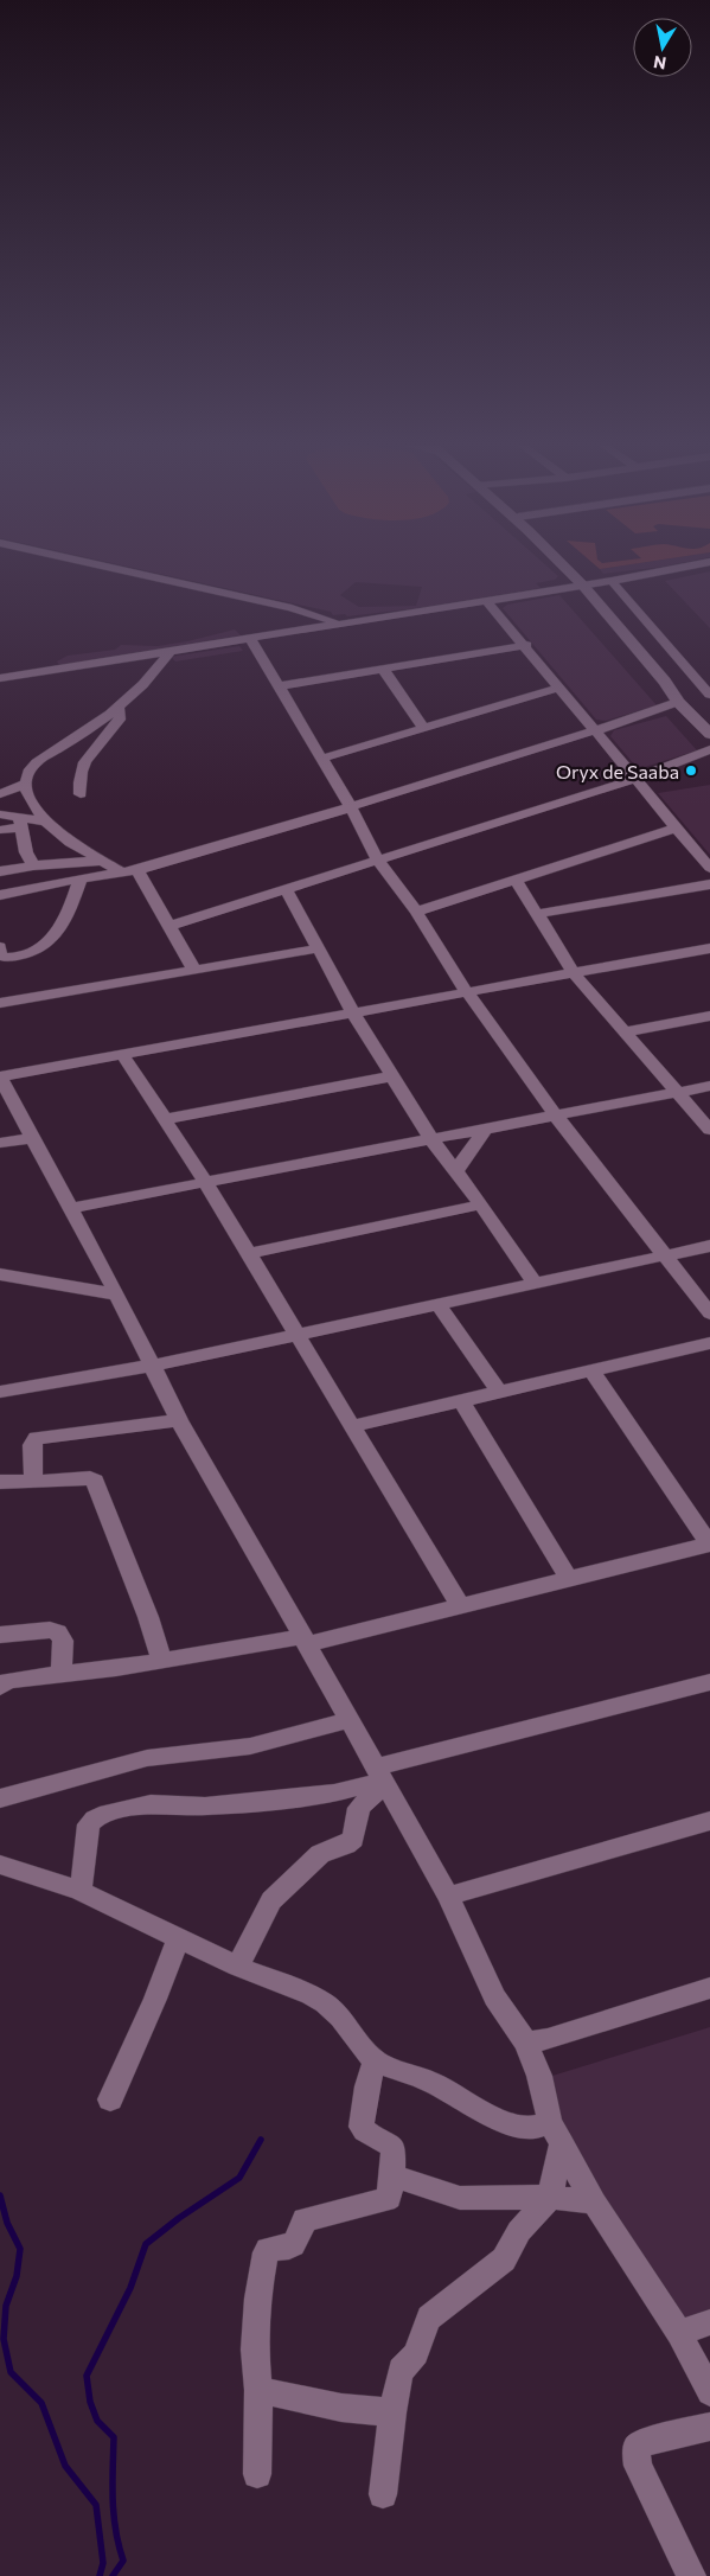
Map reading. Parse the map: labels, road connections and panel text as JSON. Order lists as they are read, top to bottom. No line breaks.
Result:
{"places":["Oryx de Saaba"],"north":"bottom"}
